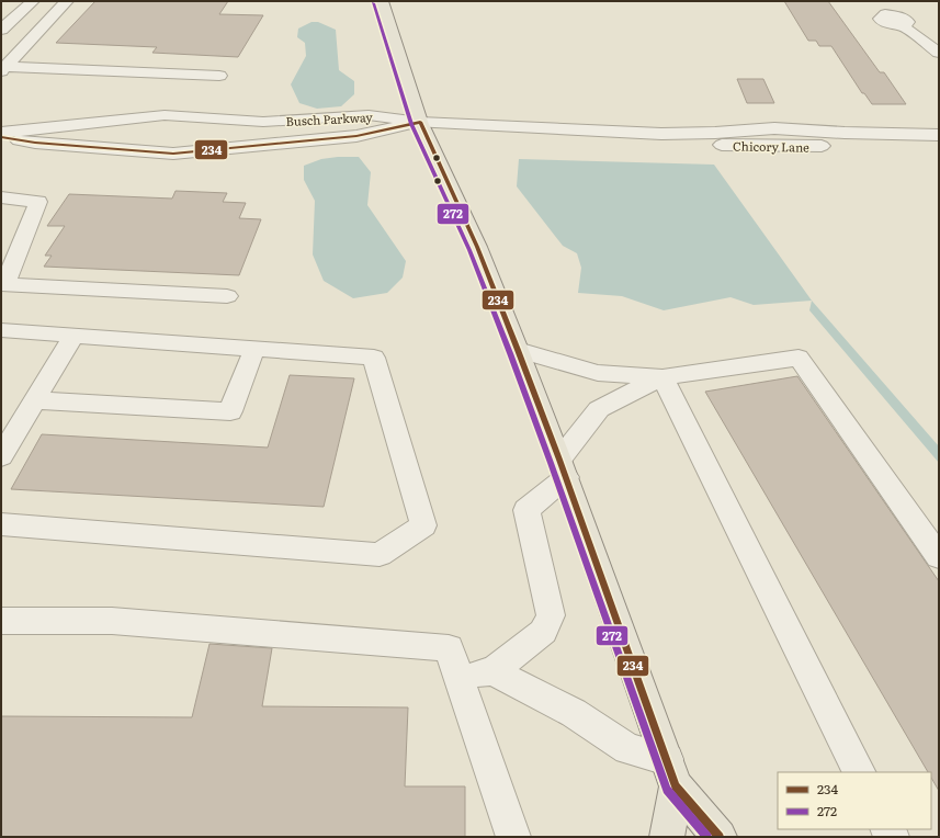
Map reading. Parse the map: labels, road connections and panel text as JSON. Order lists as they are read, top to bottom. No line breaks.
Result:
{"streets":{"street":["Busch Parkway","Chicory Lane"]},"crossings":[["Busch Parkway","Chicory Lane"]],"lines":["transit line 272","transit line 234"],"legend":["234","272"]}
